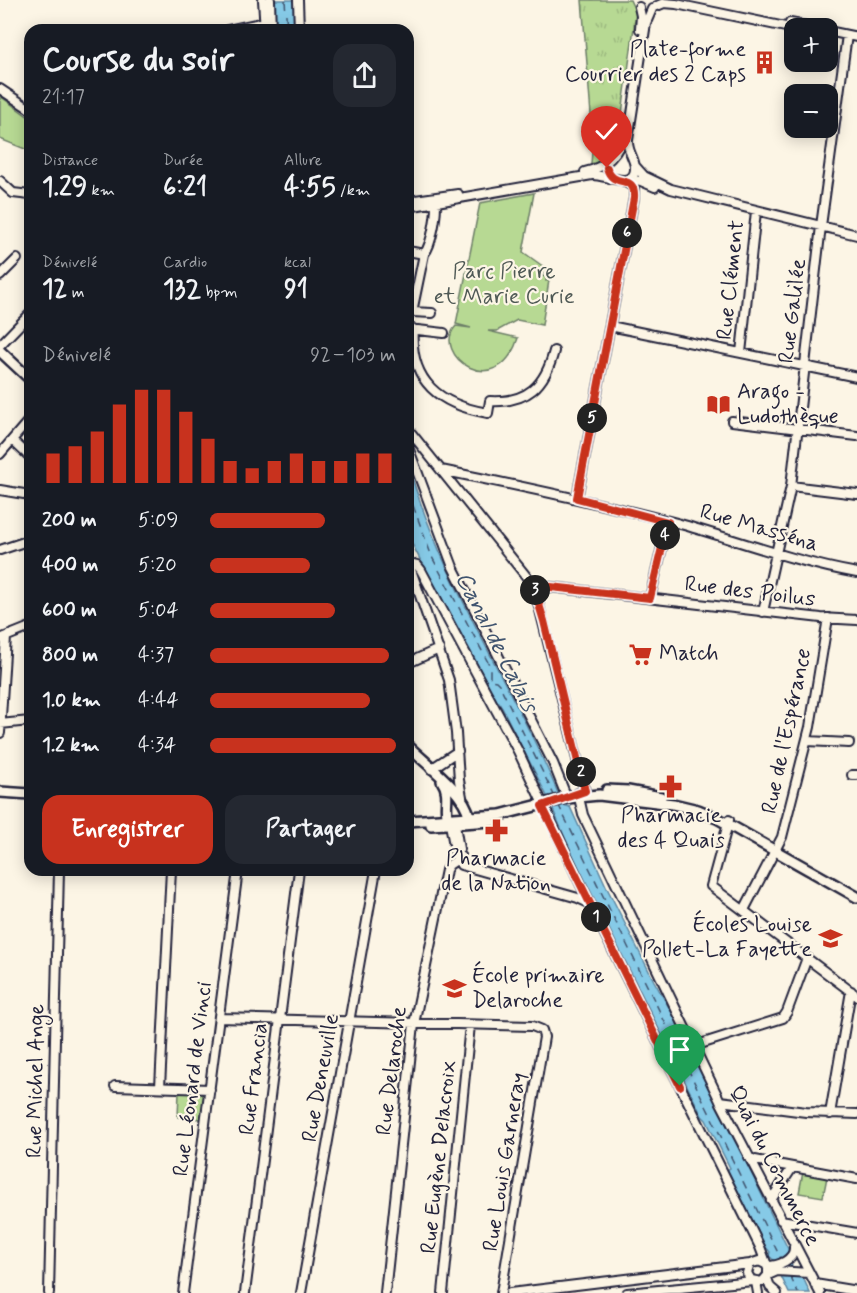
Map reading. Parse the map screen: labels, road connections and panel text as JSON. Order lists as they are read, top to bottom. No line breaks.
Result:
{"streets":{"street":["Rue Clément","Rue Galilée","Rue Masséna","Rue des Poilus","Rue de l'Espérance","Rue Delaroche","Rue Deneuville","Rue Léonard de Vinci","Rue Francia","Rue Michel Ange","Rue Eugène Delacroix","Rue Louis Garneray","Quai du Commerce"]},"crossings":[["Rue Galilée","Rue Masséna"],["Rue Galilée","Rue des Poilus"],["Rue des Poilus","Rue de l'Espérance"],["Rue des Poilus","Quai du Commerce"],["Rue Eugène Delacroix","Rue Louis Garneray"]],"water":["Canal de Calais"],"parks":["Parc Pierre et Marie Curie"],"places":{"building":["Plate-forme Courrier des 2 Caps"],"library":["Arago - Ludothèque"],"supermarket":["Match"],"pharmacy":["Pharmacie des 4 Quais","Pharmacie de la Nation"],"school or university":["Écoles Louise Pollet-La Fayette","École primaire Delaroche"]},"page":{"map_buttons":["+","−"],"heading":["Course du soir","21:17"],"stats":[["Distance","1.29 km"],["Durée","6:21"],["Allure","4:55 /km"],["Dénivelé","12 m"],["Cardio","132 bpm"],["kcal","91"]],"pins":["6","5","4","3","2","1"],"chart":["Dénivelé","92–103 m"],"list":[{"name":"200 m","note":"5:09"},{"name":"400 m","note":"5:20"},{"name":"600 m","note":"5:04"},{"name":"800 m","note":"4:37"},{"name":"1.0 km","note":"4:44"},{"name":"1.2 km","note":"4:34"}],"buttons":["Enregistrer","Partager"]}}
